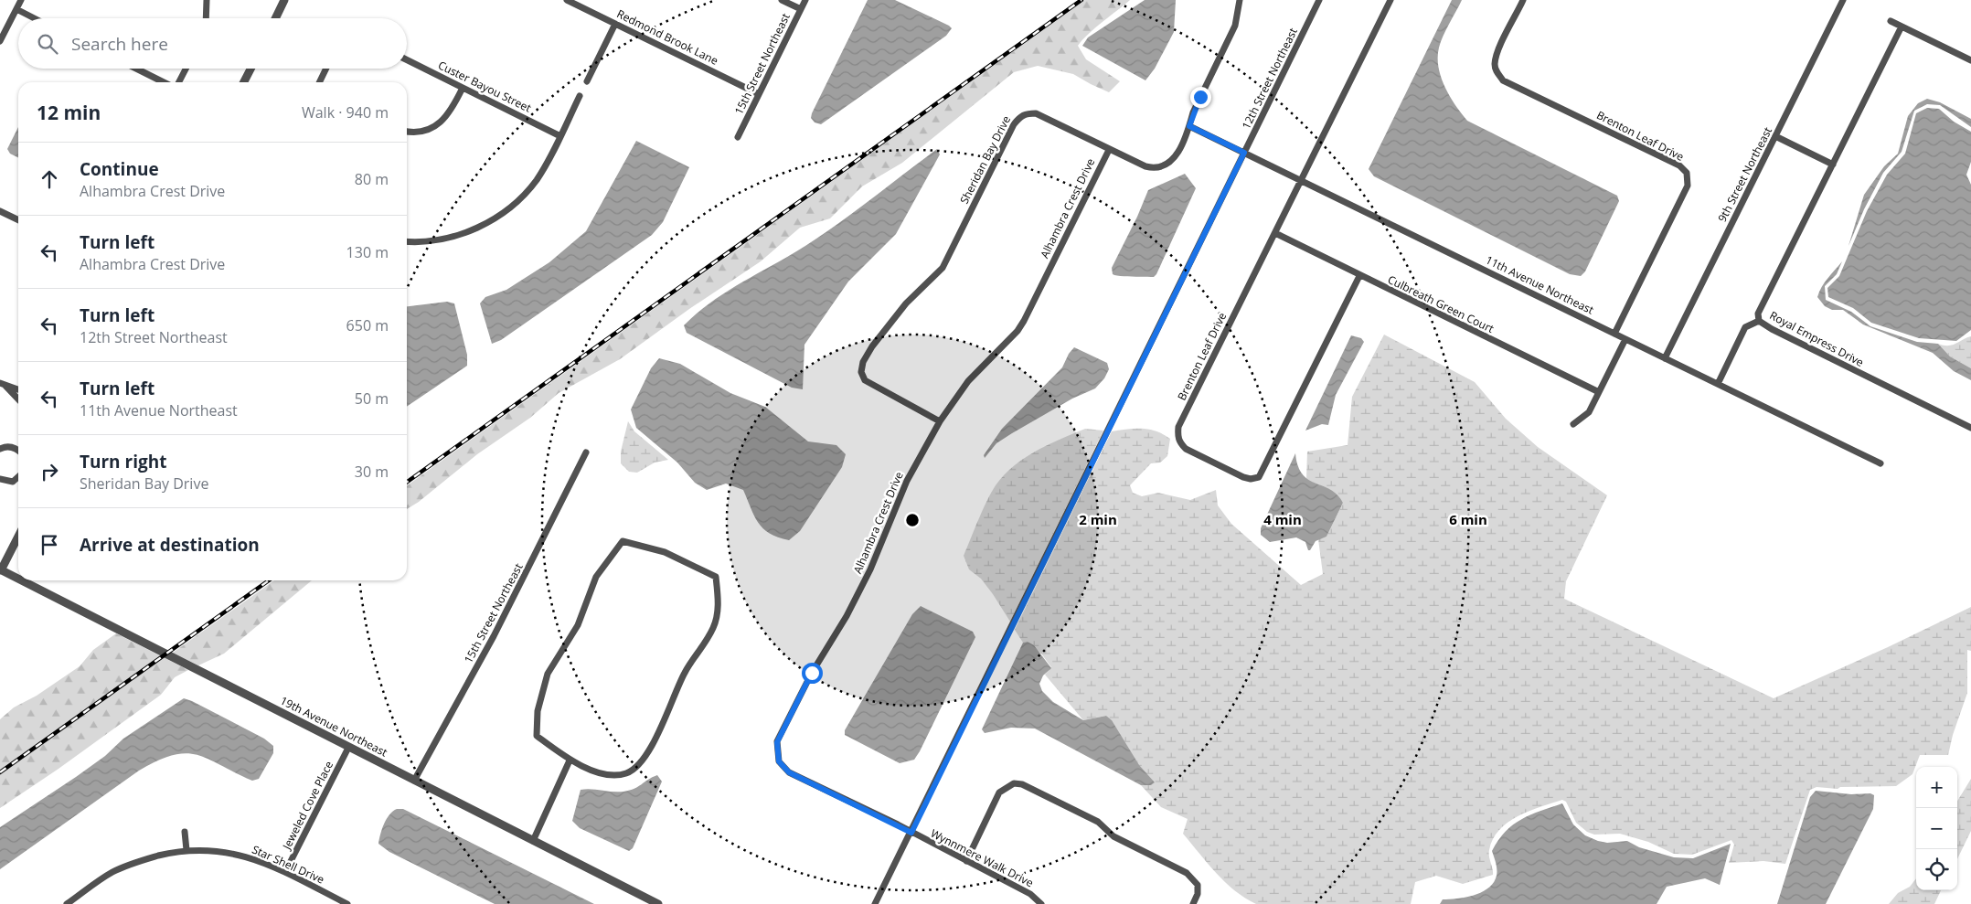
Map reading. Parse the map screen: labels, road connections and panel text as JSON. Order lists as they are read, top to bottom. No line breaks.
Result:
{"streets":{"street":["Redmond Brook Lane","15th Street Northeast","12th Street Northeast","Custer Bayou Street","Brenton Leaf Drive","Sheridan Bay Drive","9th Street Northeast","Alhambra Crest Drive","11th Avenue Northeast","Culbreath Green Court","Royal Empress Drive","19th Avenue Northeast","Jeweled Cove Place","Wynnmere Walk Drive","Star Shell Drive"]},"crossings":[["Redmond Brook Lane","15th Street Northeast"],["15th Street Northeast","19th Avenue Northeast"],["12th Street Northeast","Alhambra Crest Drive"],["12th Street Northeast","11th Avenue Northeast"],["12th Street Northeast","Wynnmere Walk Drive"],["Brenton Leaf Drive","11th Avenue Northeast"],["Brenton Leaf Drive","Culbreath Green Court"],["Sheridan Bay Drive","Alhambra Crest Drive"],["Sheridan Bay Drive","11th Avenue Northeast"],["9th Street Northeast","11th Avenue Northeast"],["Alhambra Crest Drive","Wynnmere Walk Drive"],["19th Avenue Northeast","Jeweled Cove Place"],["Jeweled Cove Place","Star Shell Drive"]],"page":{"search":"Search here","heading":["12 min","Walk · 940 m"],"list":[["Continue","Alhambra Crest Drive","80 m"],["Turn left","Alhambra Crest Drive","130 m"],["Turn left","12th Street Northeast","650 m"],["Turn left","11th Avenue Northeast","50 m"],["Turn right","Sheridan Bay Drive","30 m"],"Arrive at destination"],"map_buttons":["+","−"]},"rings":["2 min","4 min","6 min"]}
